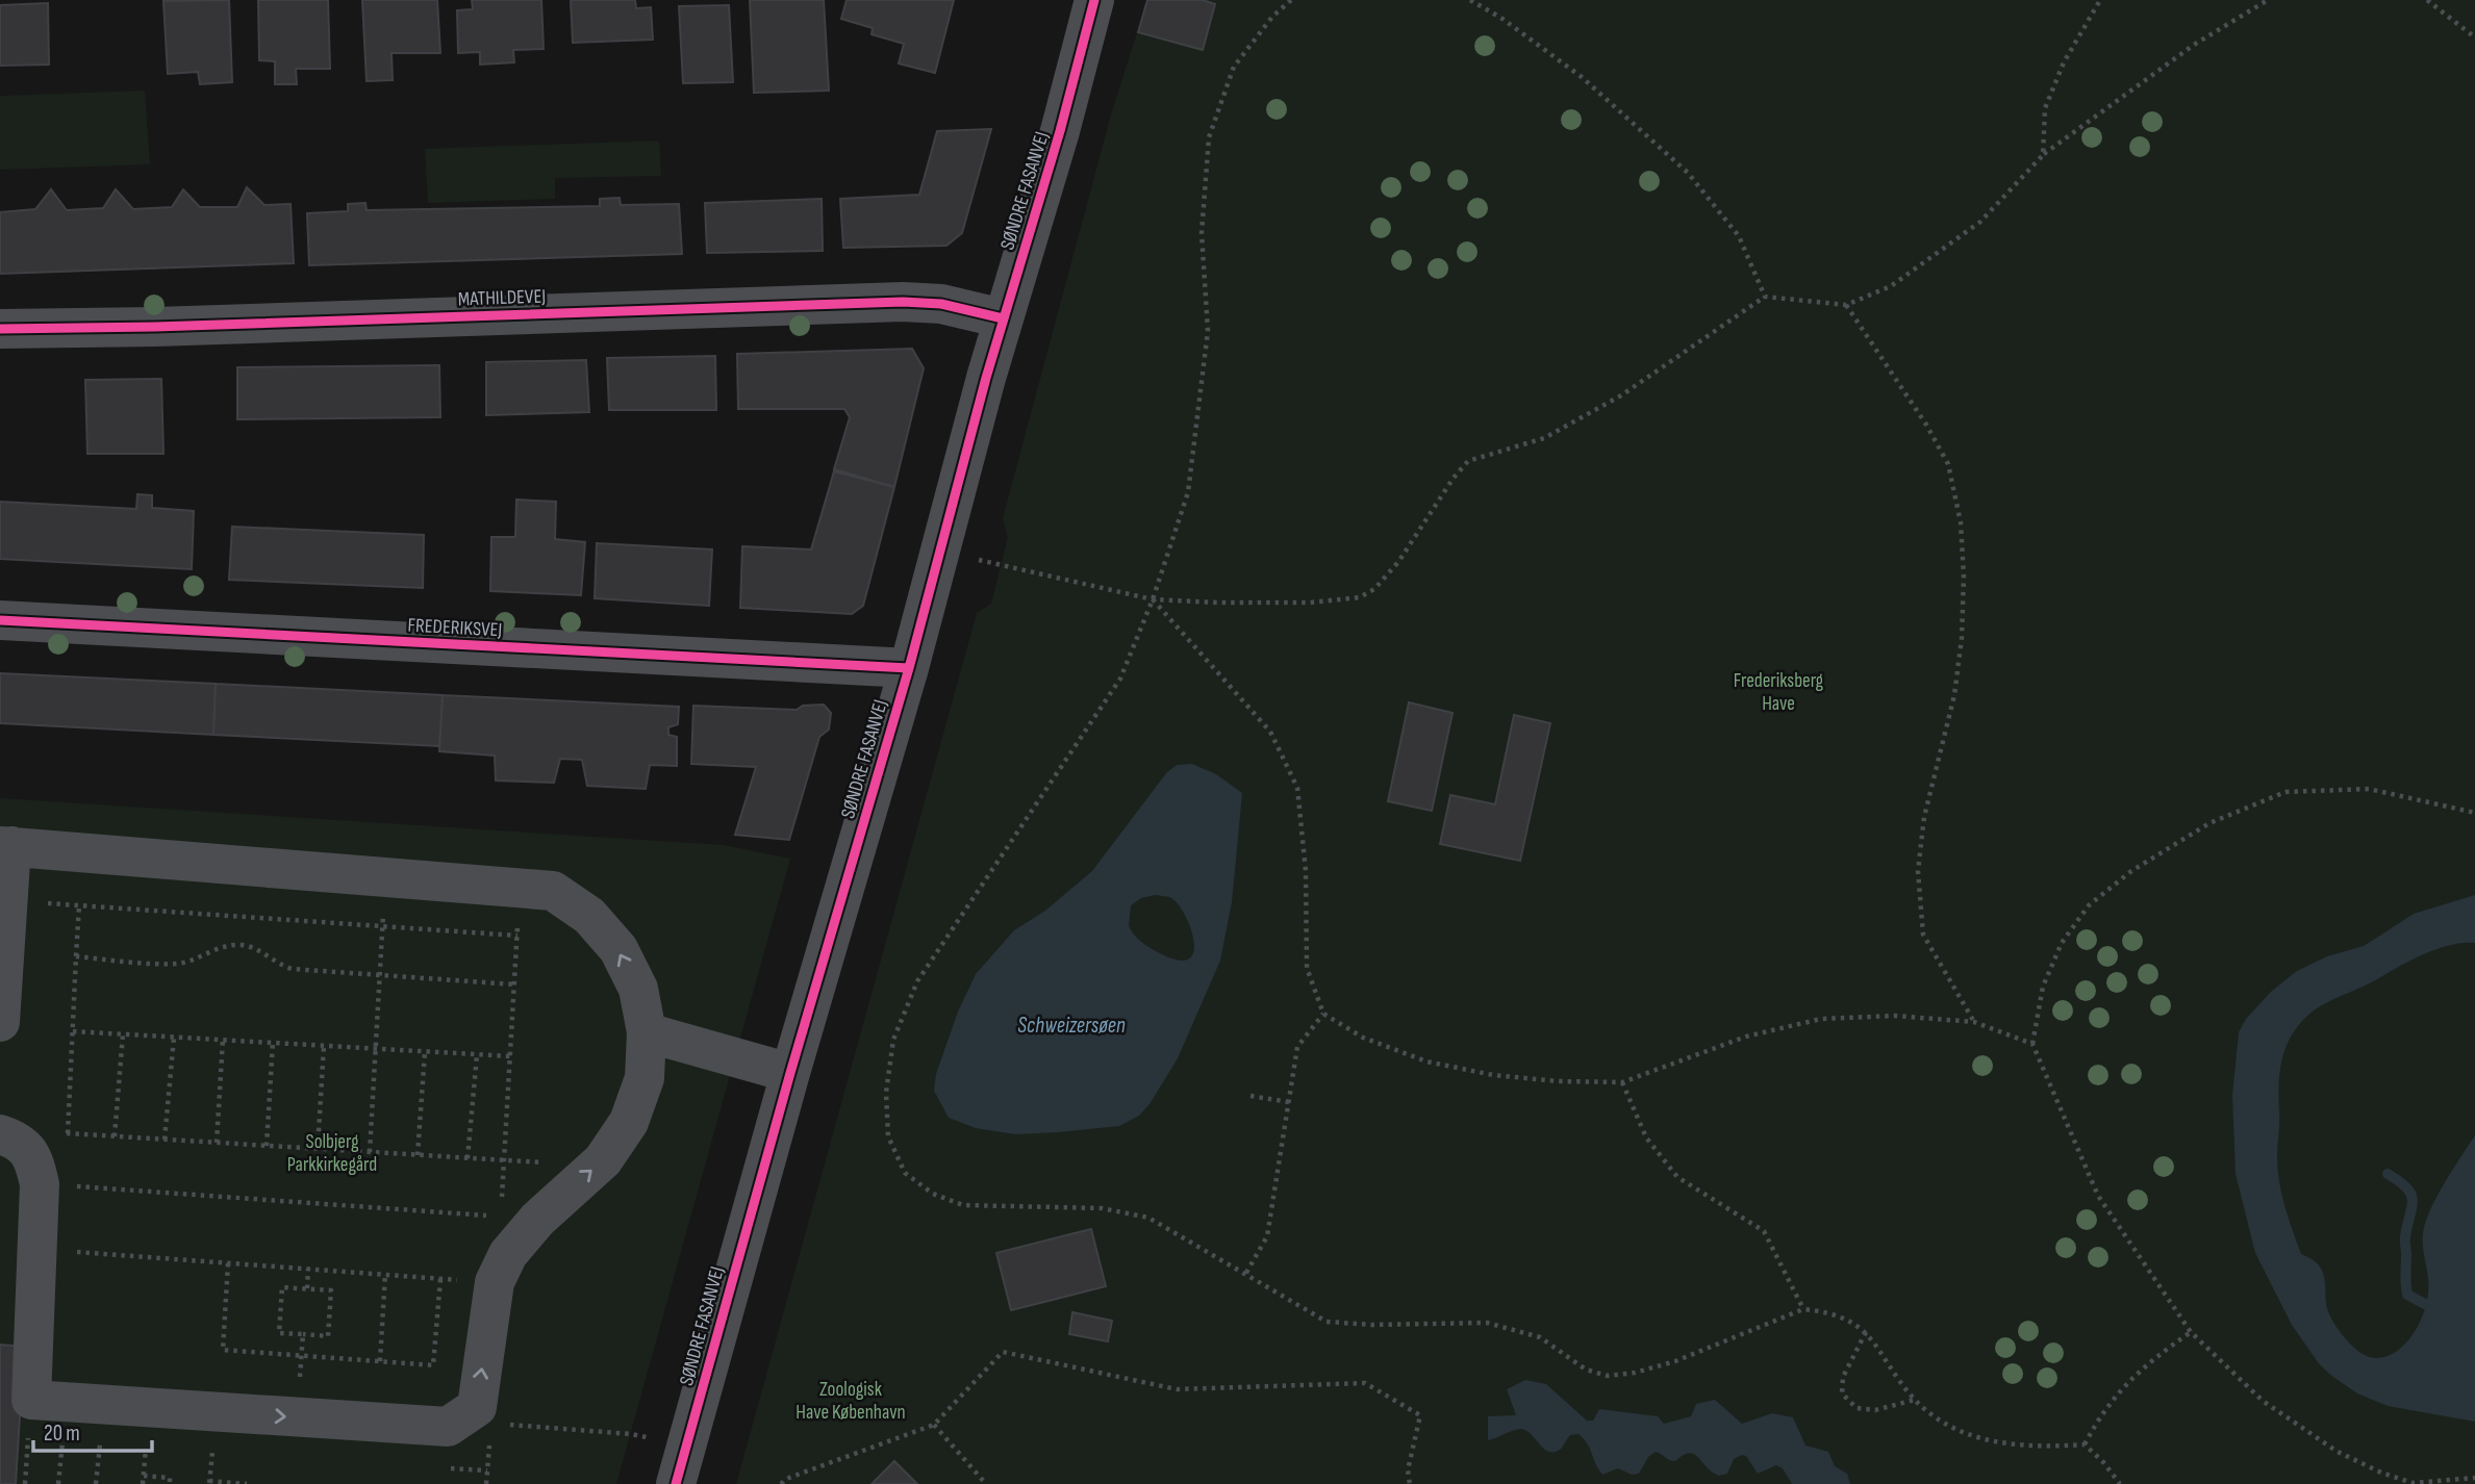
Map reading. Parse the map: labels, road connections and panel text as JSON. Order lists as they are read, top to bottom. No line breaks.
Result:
{"streets":{"street":["SØNDRE FASANVEJ","MATHILDEVEJ","FREDERIKSVEJ"]},"crossings":[["SØNDRE FASANVEJ","MATHILDEVEJ"],["SØNDRE FASANVEJ","FREDERIKSVEJ"]],"water":["Schweizersøen"],"parks":["Frederiksberg Have","Solbjerg Parkkirkegård","Zoologisk Have København"],"scale_bar":"20 m"}
